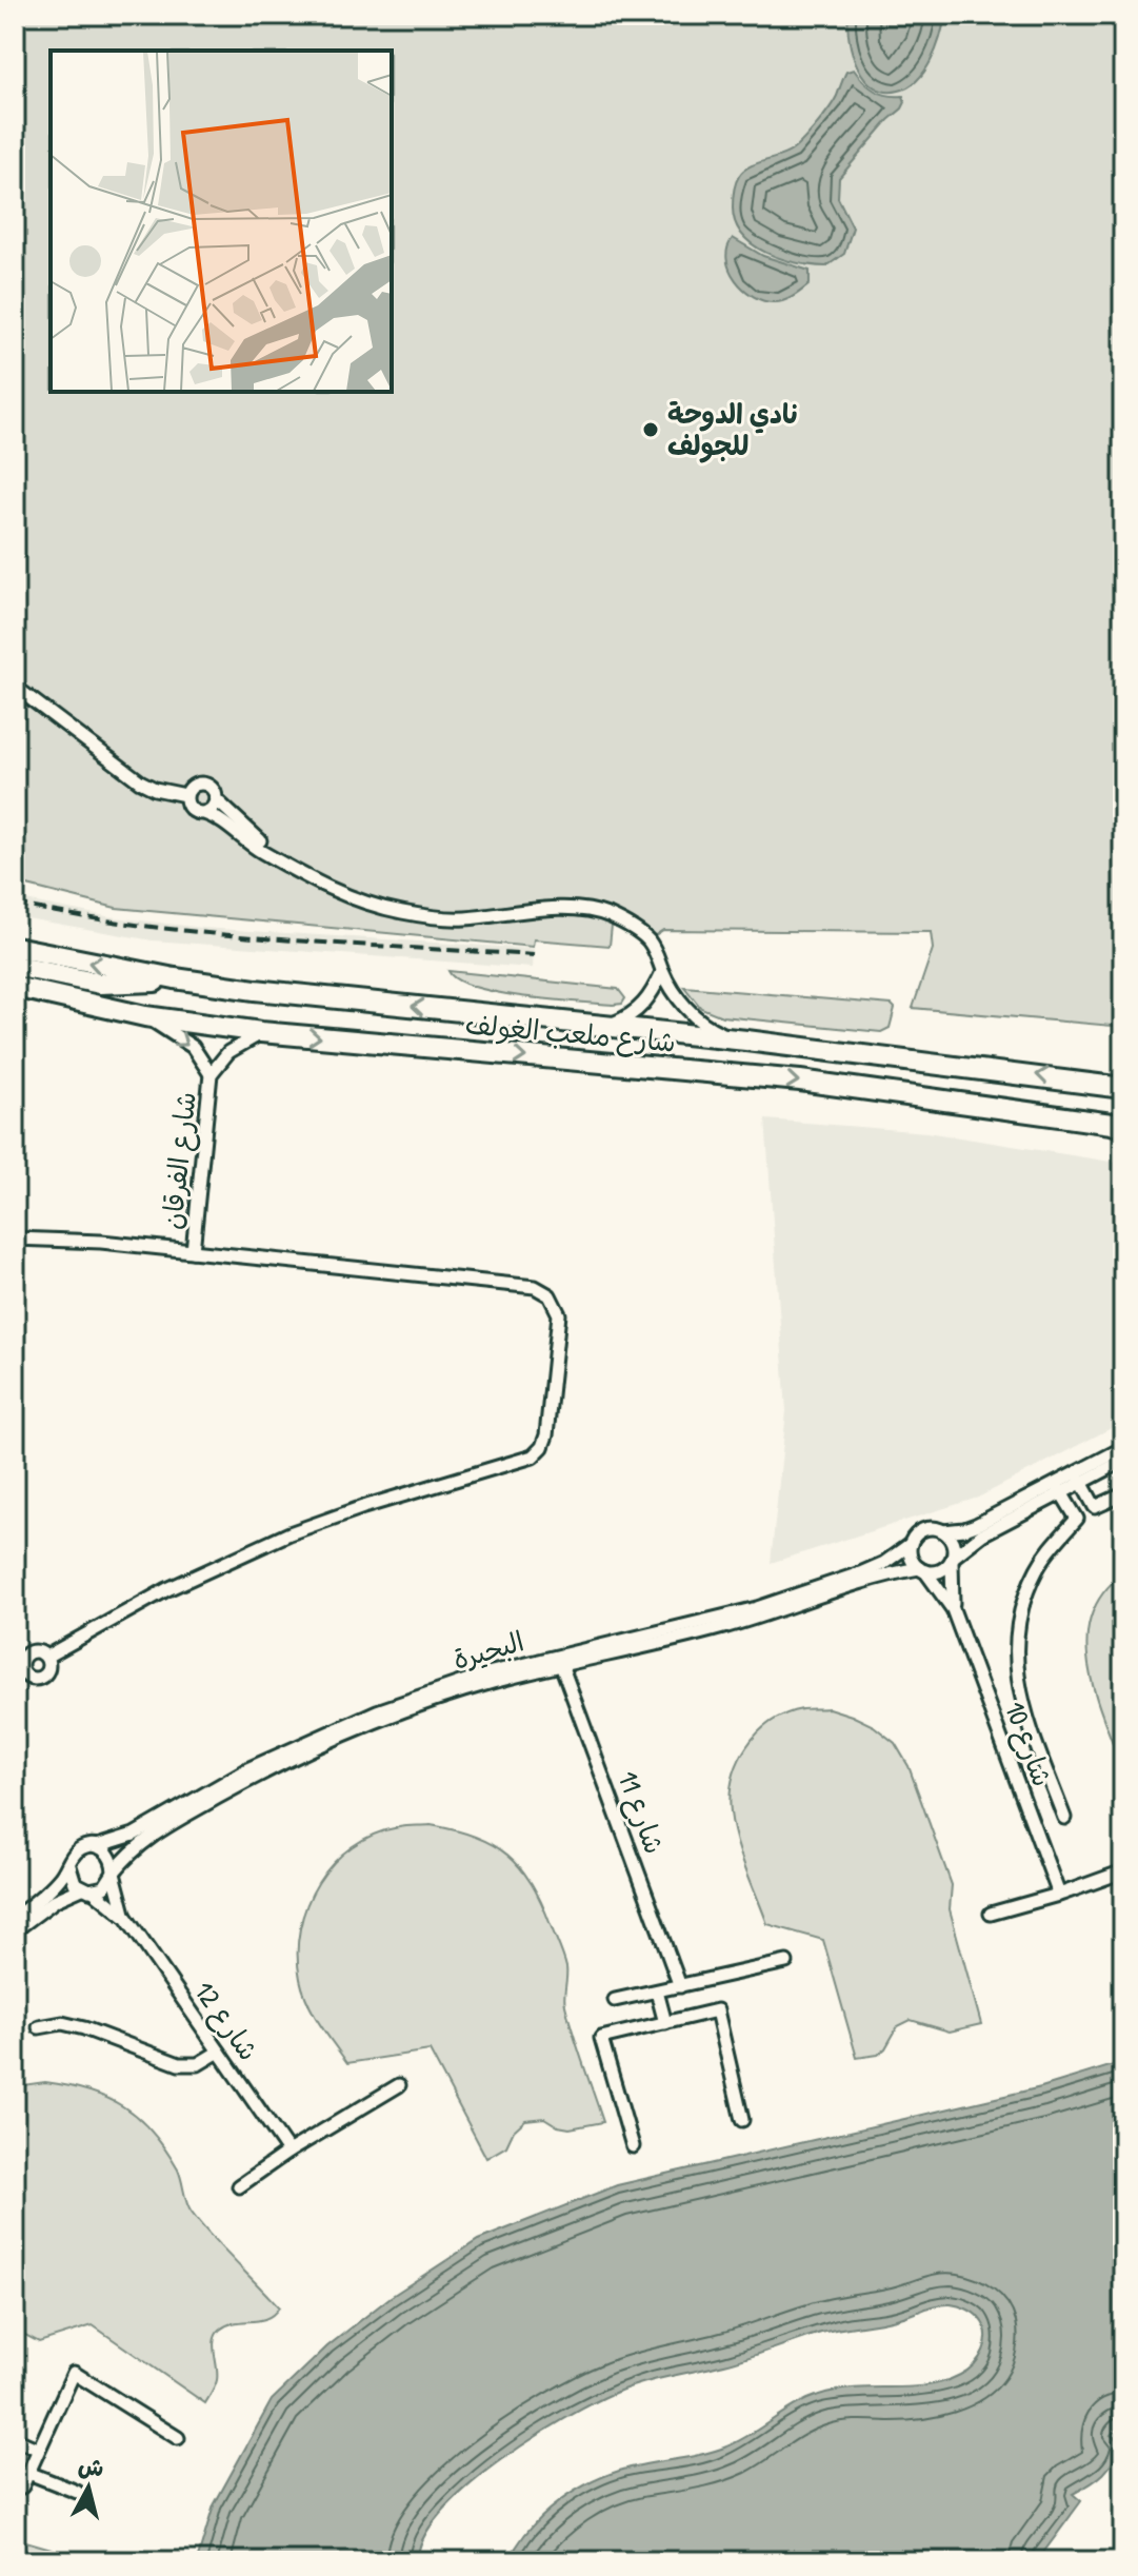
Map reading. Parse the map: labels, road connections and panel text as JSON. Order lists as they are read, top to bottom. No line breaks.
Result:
{"streets":{"main road":["شارع ملعب الغولف"],"street":["شارع الفرقان","البحيرة","شارع 10","شارع 11","شارع 12"]},"crossings":[["شارع ملعب الغولف","شارع الفرقان"],["البحيرة","شارع 10"],["البحيرة","شارع 11"],["البحيرة","شارع 12"]],"places":["نادي الدوحة للجولف"],"north":"top"}
